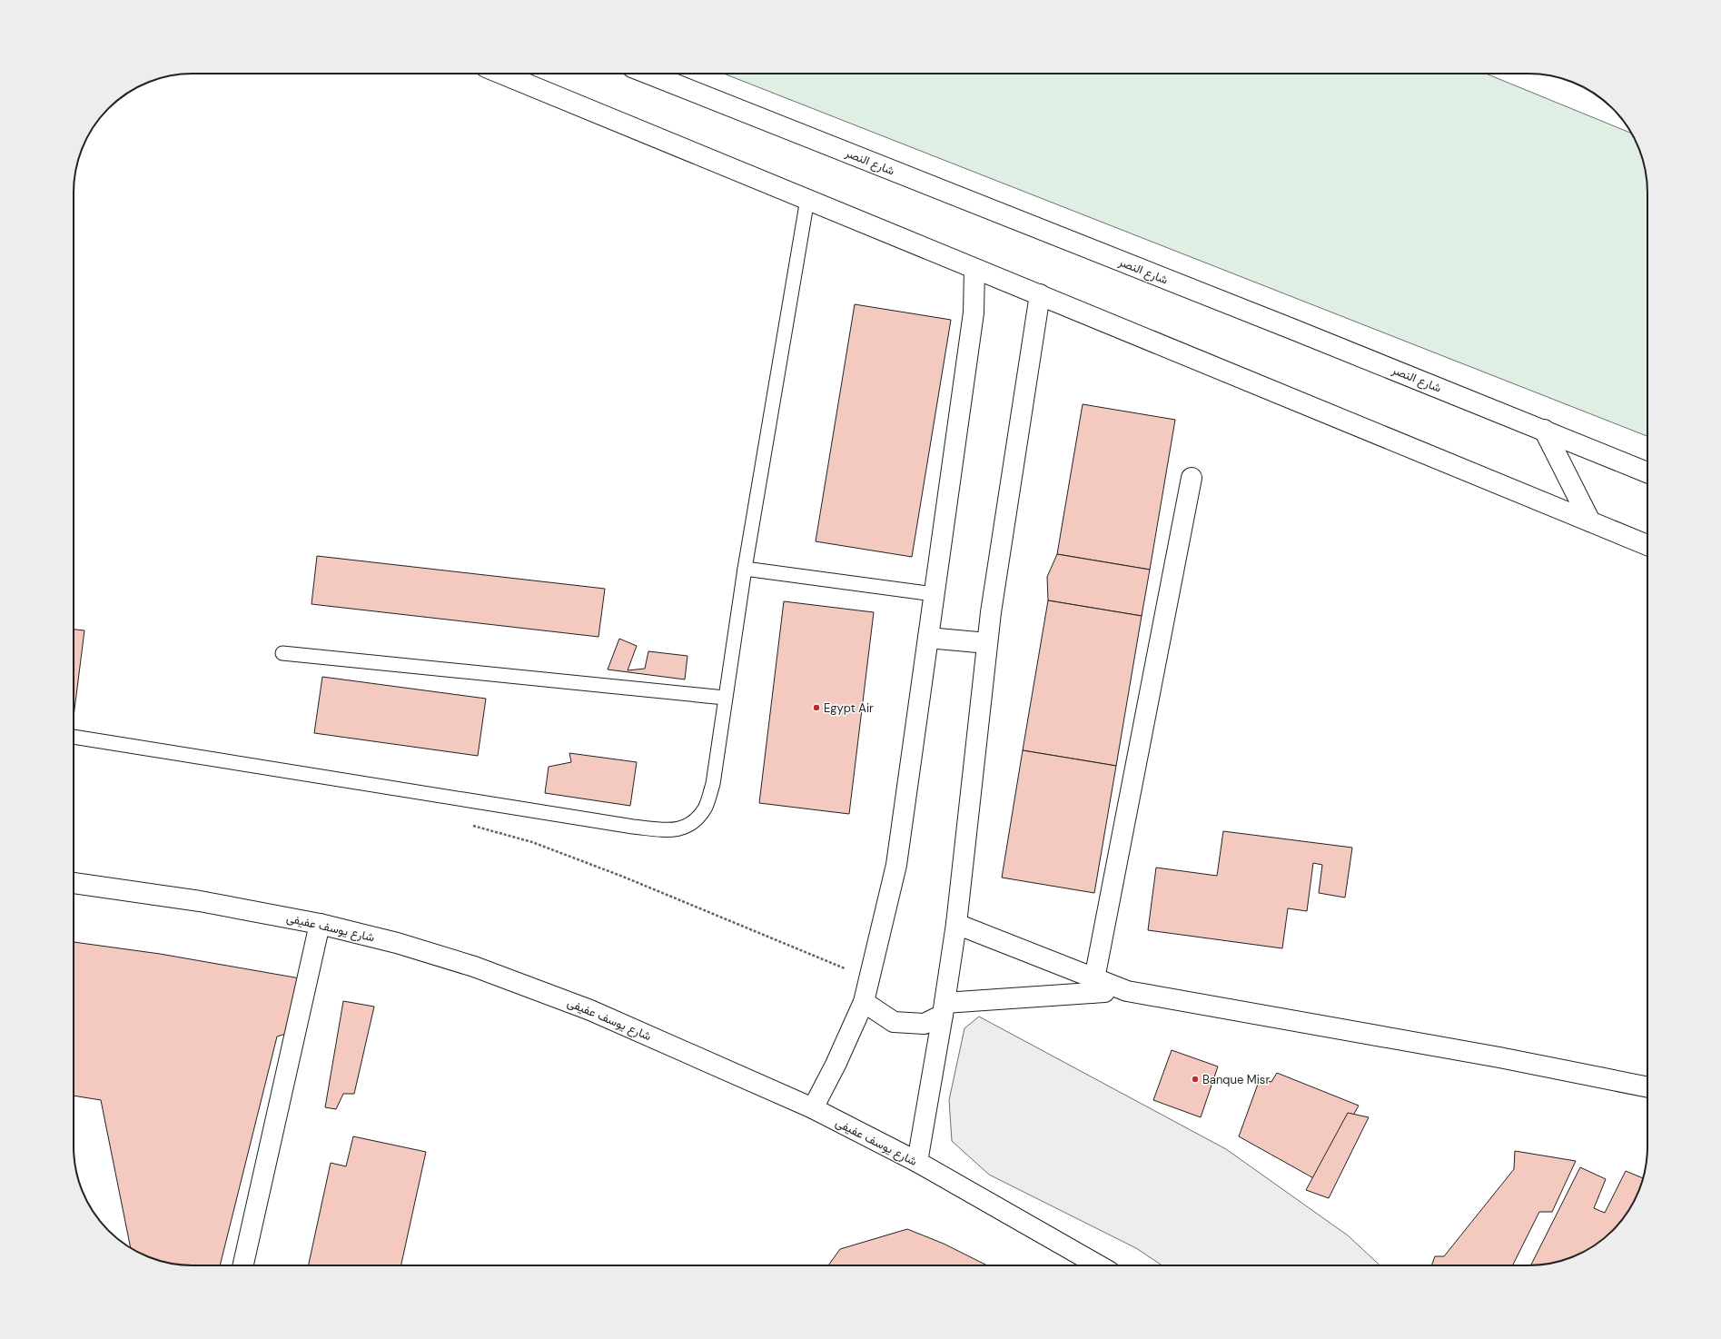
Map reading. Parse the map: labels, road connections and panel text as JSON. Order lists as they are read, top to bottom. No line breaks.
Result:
{"streets":{"street":["شارع النصر","شارع يوسف عفيفى"]},"places":["Egypt Air","Banque Misr"]}
